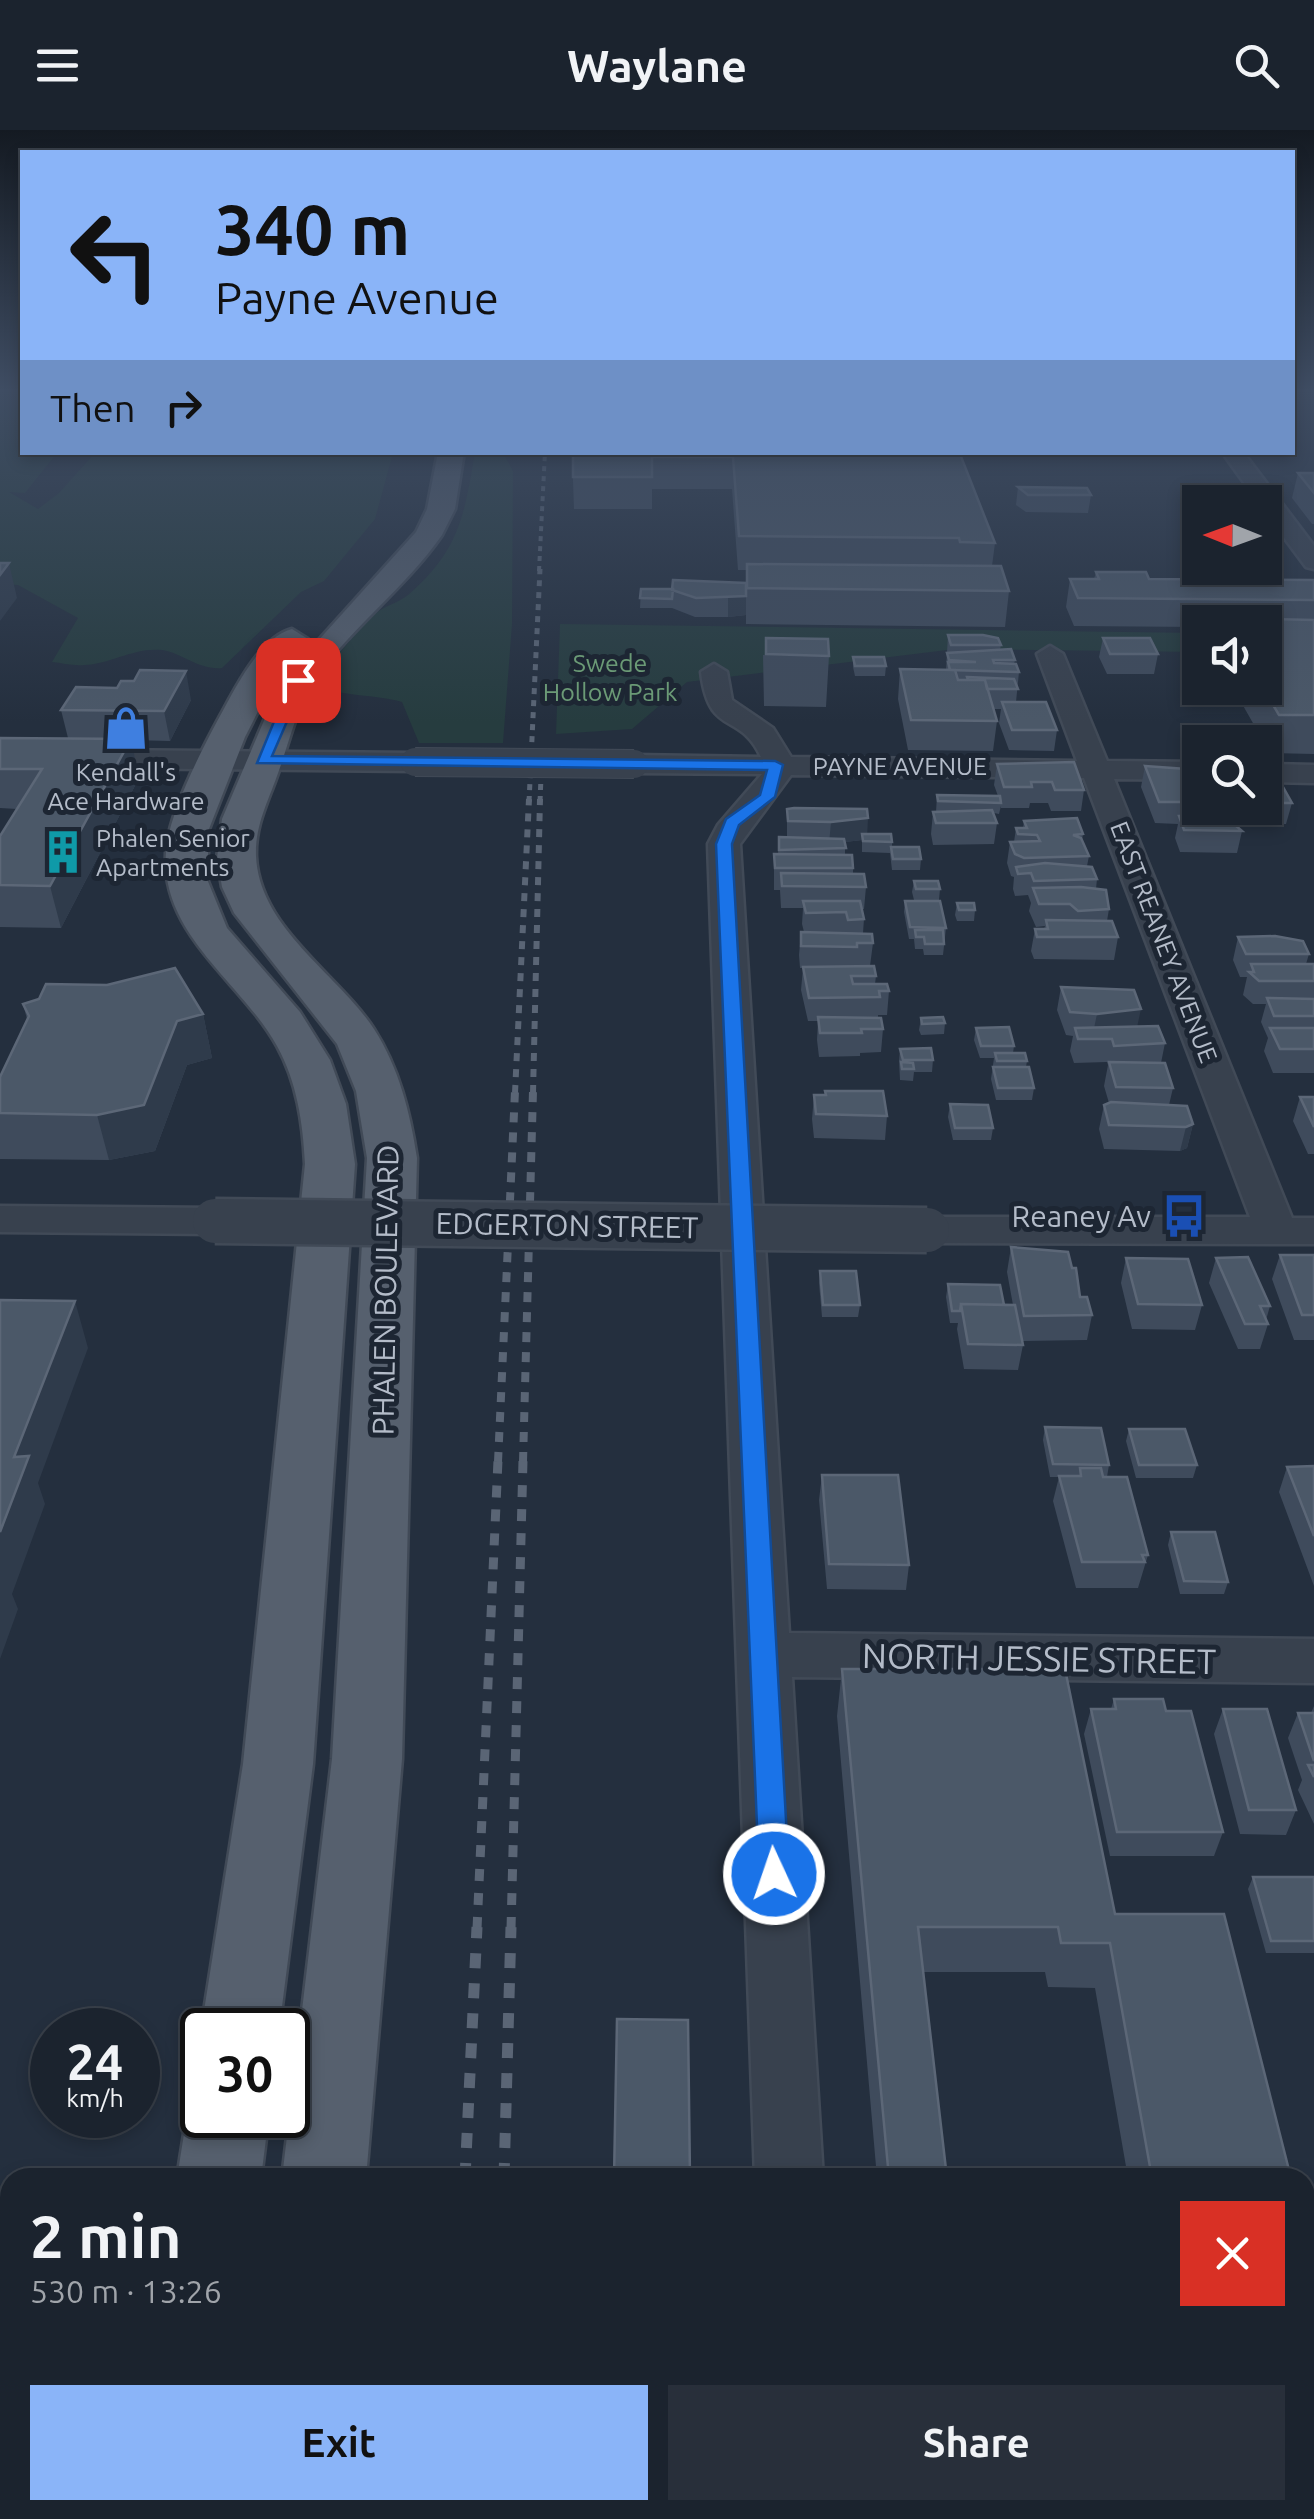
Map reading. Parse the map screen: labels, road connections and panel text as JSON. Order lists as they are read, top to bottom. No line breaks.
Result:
{"streets":{"main road":["PHALEN BOULEVARD"],"street":["PAYNE AVENUE","EAST REANEY AVENUE","EDGERTON STREET","NORTH JESSIE STREET"]},"crossings":[["PAYNE AVENUE","EAST REANEY AVENUE"],["PAYNE AVENUE","PHALEN BOULEVARD"],["EAST REANEY AVENUE","EDGERTON STREET"]],"parks":["Swede Hollow Park"],"places":{"shop":["Kendall's Ace Hardware"],"building":["Phalen Senior Apartments"],"bus stop":["Reaney Av"]},"north":"left","page":{"header":"Waylane","turn":["340 m","Payne Avenue"],"then":"Then","speed":"24 km/h","limit":"30","heading":["2 min","530 m · 13:26"],"buttons":["Exit","Share"]}}
